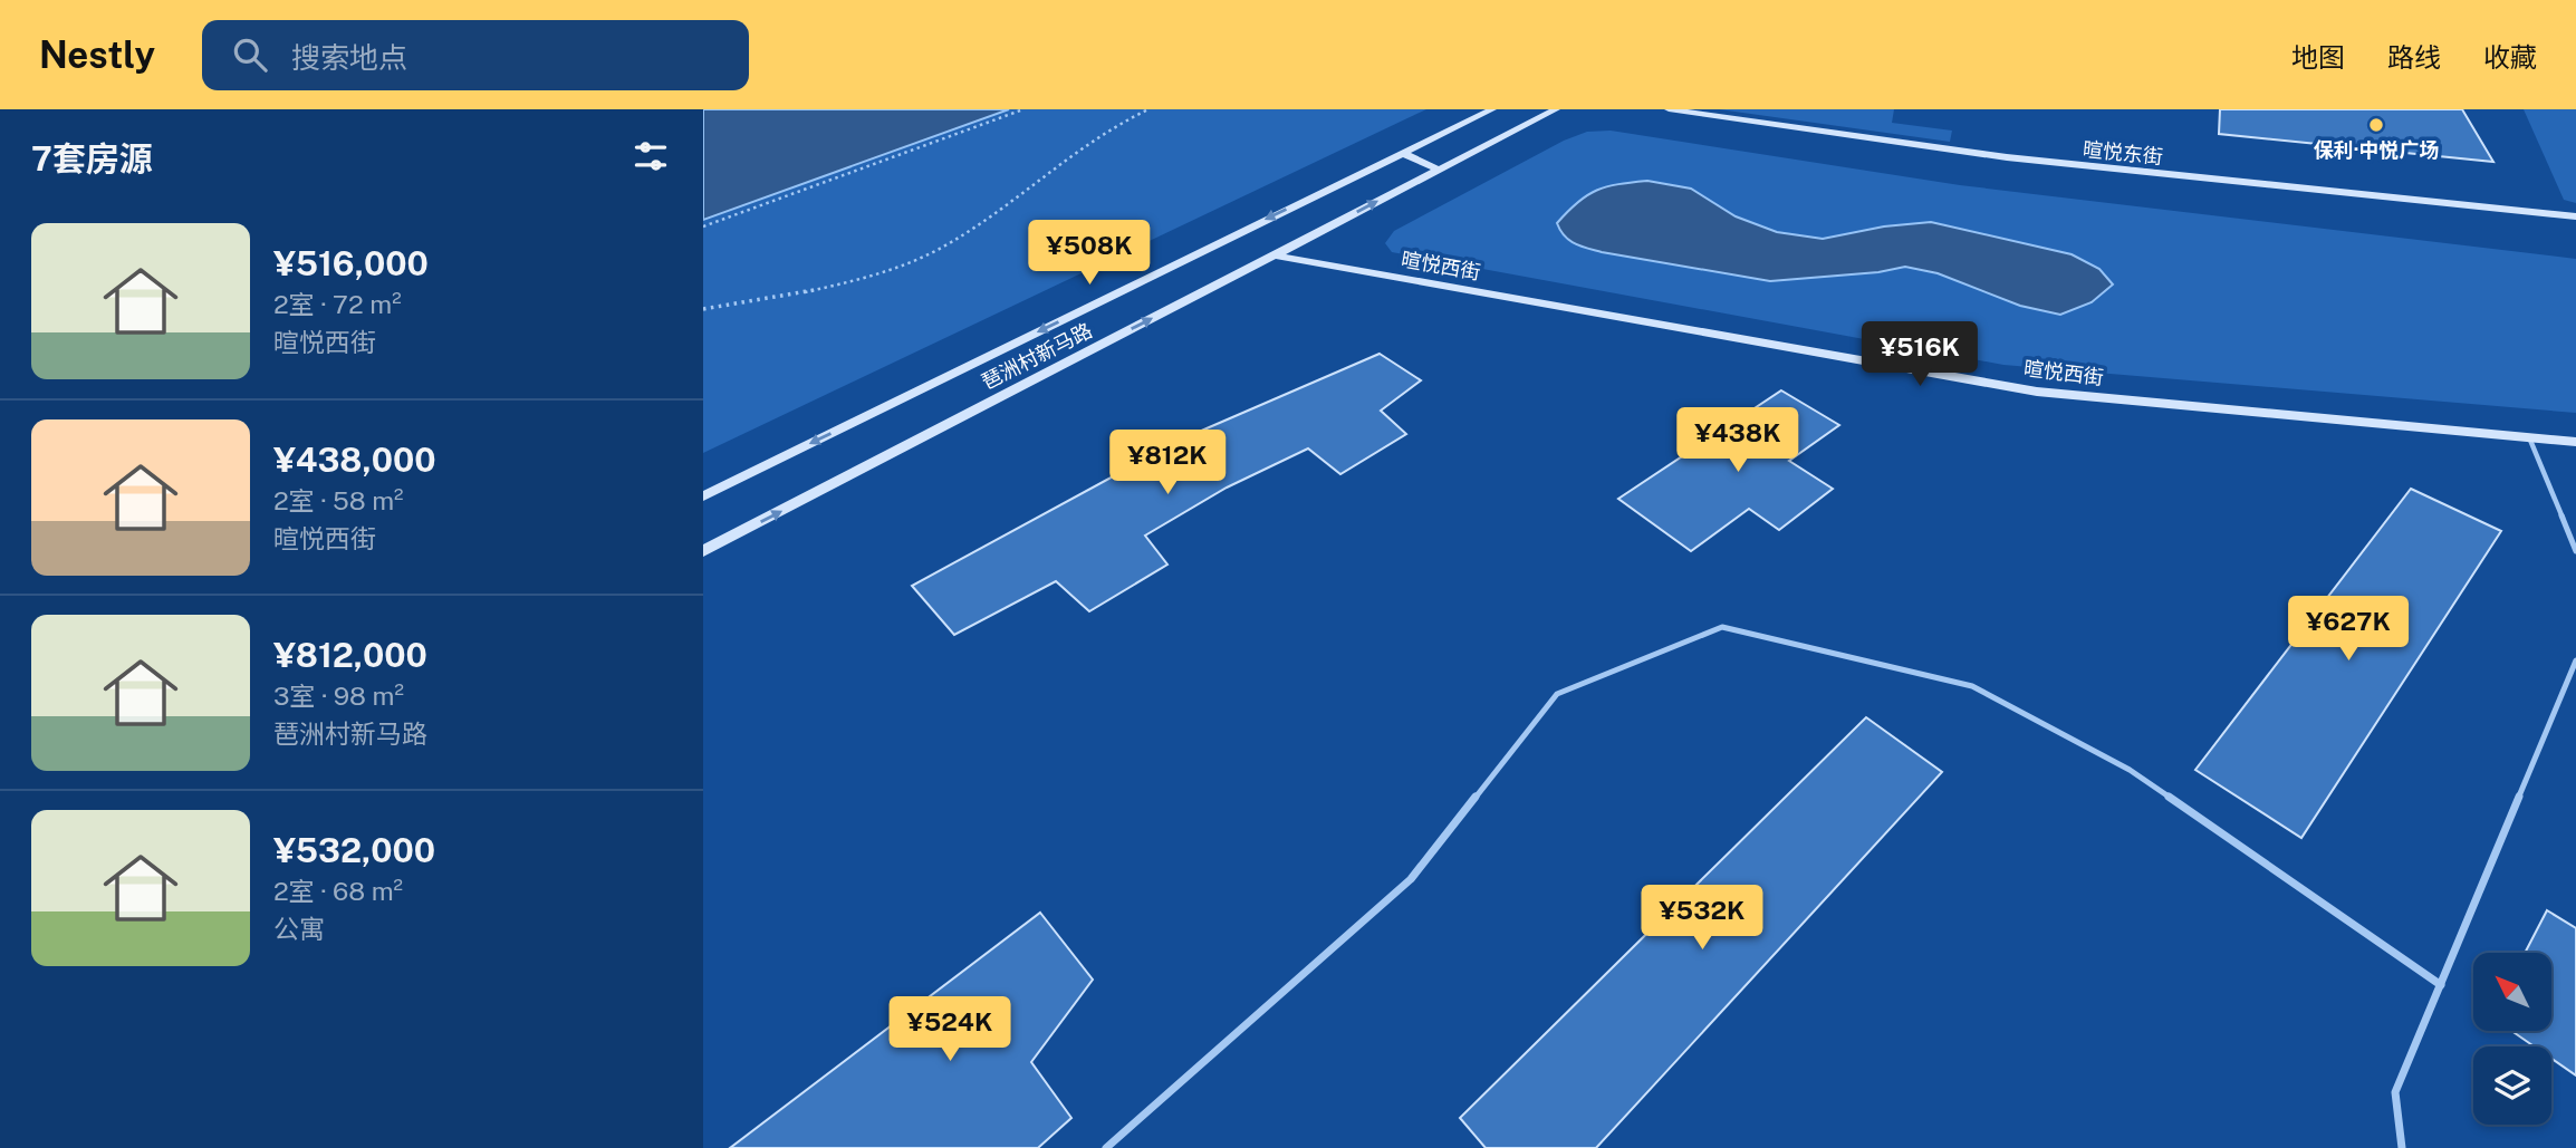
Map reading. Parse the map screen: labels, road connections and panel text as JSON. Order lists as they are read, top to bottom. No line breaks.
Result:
{"streets":{"street":["暄悦东街","暄悦西街","琶洲村新马路"]},"crossings":[["暄悦西街","琶洲村新马路"]],"places":["保利·中悦广场"],"north":"top left","page":{"header":"Nestly","search":"搜索地点","nav":["地图","路线","收藏"],"heading":"7套房源","list":[{"name":"¥516,000","note":"2室 · 72 m² · 暄悦西街"},{"name":"¥438,000","note":"2室 · 58 m² · 暄悦西街"},{"name":"¥812,000","note":"3室 · 98 m² · 琶洲村新马路"},{"name":"¥532,000","note":"2室 · 68 m² · 公寓"}],"price":["¥508K","¥516K","¥438K","¥812K","¥627K","¥532K","¥524K"]}}
